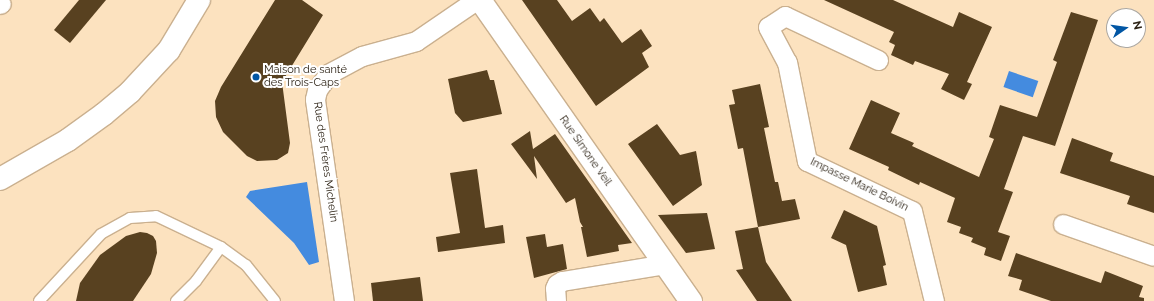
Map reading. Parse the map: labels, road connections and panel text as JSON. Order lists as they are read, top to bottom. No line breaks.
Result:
{"streets":{"main road":["Rue Simone Veil"],"street":["Rue des Frères Michelin","Impasse Marie Boivin"]},"places":["Maison de santé des Trois-Caps"],"north":"right"}
